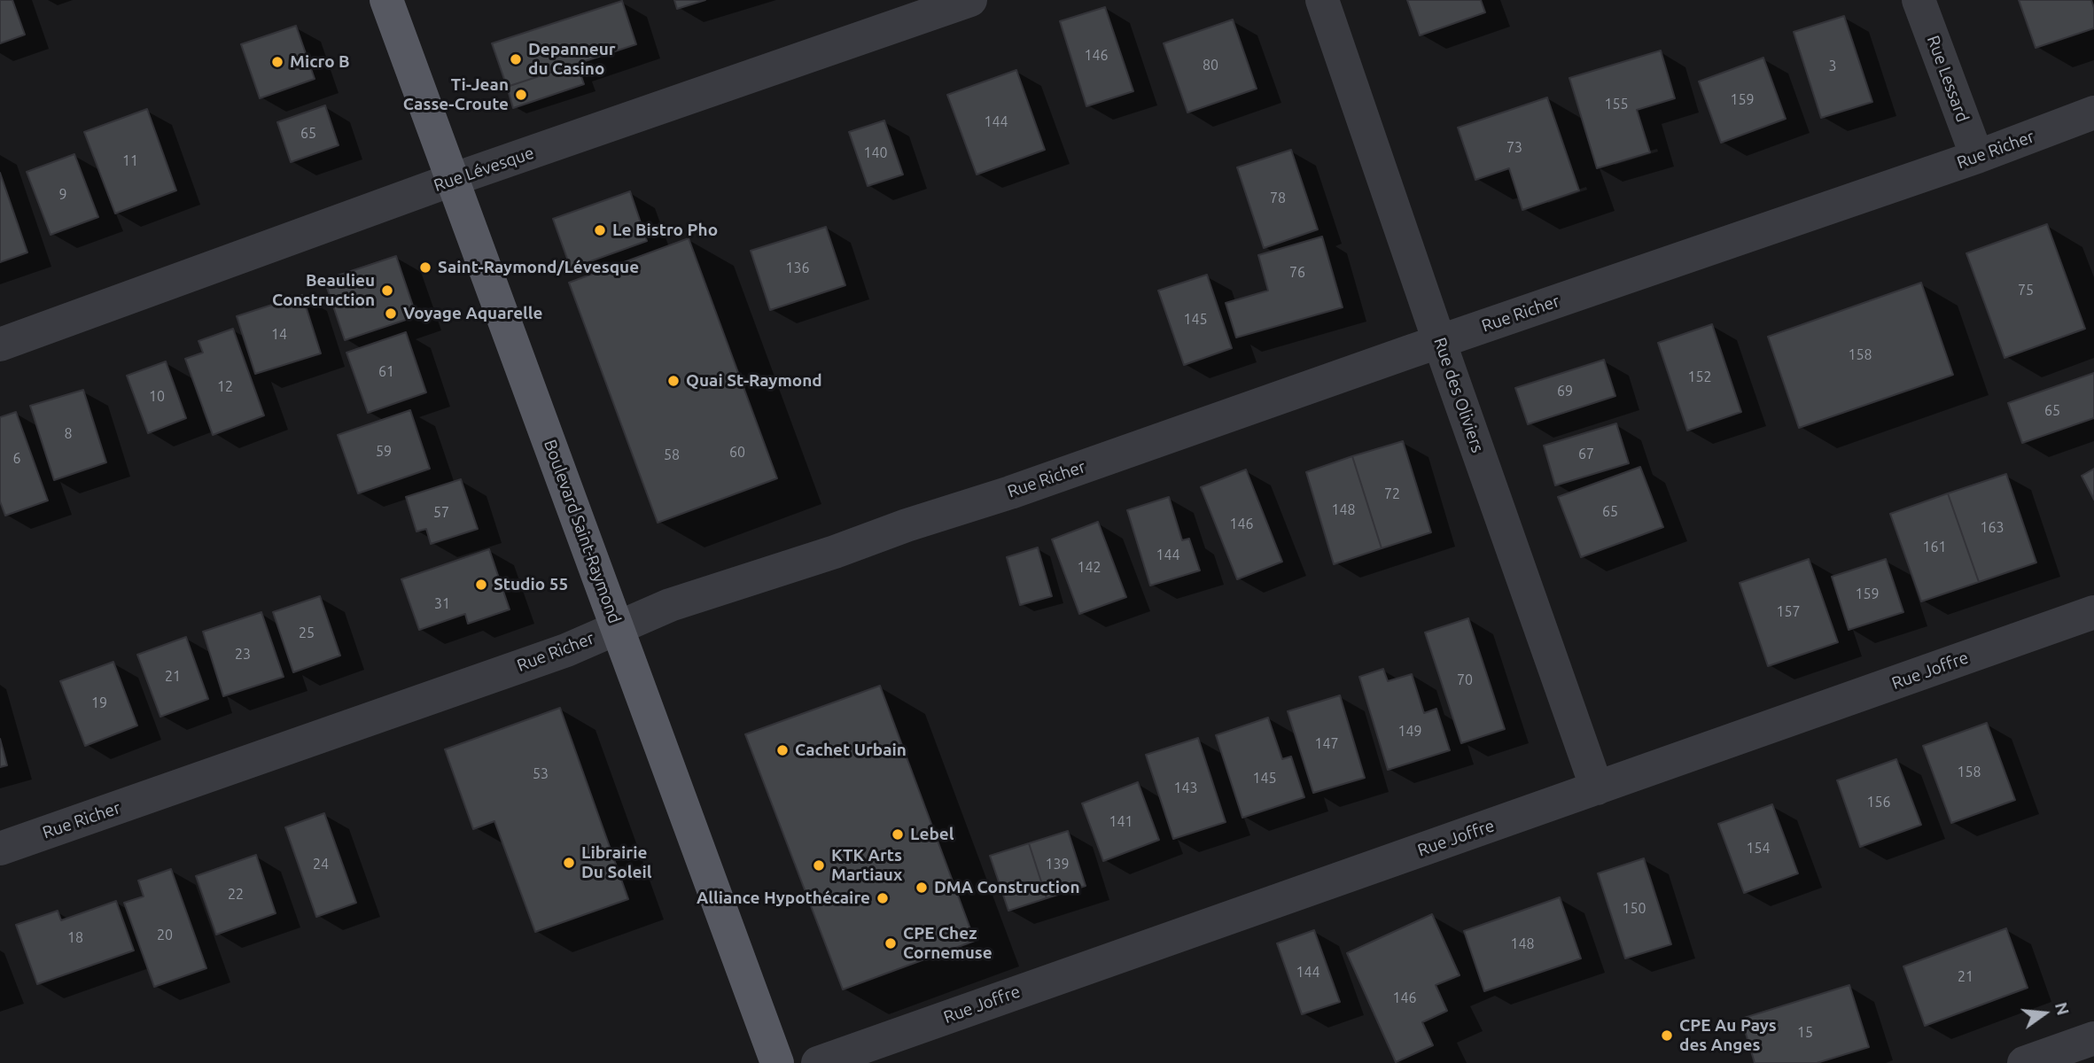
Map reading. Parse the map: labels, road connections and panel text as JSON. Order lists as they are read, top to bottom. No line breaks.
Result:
{"streets":{"main road":["Boulevard Saint-Raymond"],"street":["Rue Lessard","Rue Richer","Rue Lévesque","Rue des Oliviers","Rue Joffre"]},"crossings":[["Rue Lessard","Rue Richer"],["Rue Richer","Rue des Oliviers"],["Rue Richer","Boulevard Saint-Raymond"],["Rue Lévesque","Boulevard Saint-Raymond"],["Rue des Oliviers","Rue Joffre"]],"places":["Depanneur du Casino","Micro B","Ti-Jean Casse-Croute","Le Bistro Pho","Saint-Raymond/Lévesque","Beaulieu Construction","Voyage Aquarelle","Quai St-Raymond","Studio 55","Cachet Urbain","Lebel","Librairie Du Soleil","KTK Arts Martiaux","DMA Construction","Alliance Hypothécaire","CPE Chez Cornemuse","CPE Au Pays des Anges"],"house_numbers":["146","80","3","159","155","144","65","73","140","11","9","78","136","76","75","145","14","158","61","152","12","69","10","65","8","59","60","67","58","6","72","148","65","57","146","163","161","144","142","159","31","157","25","23","21","70","19","149","147","158","53","145","143","156","141","154","24","139","22","150","20","18","148","144","21","146","15"],"north":"right"}
